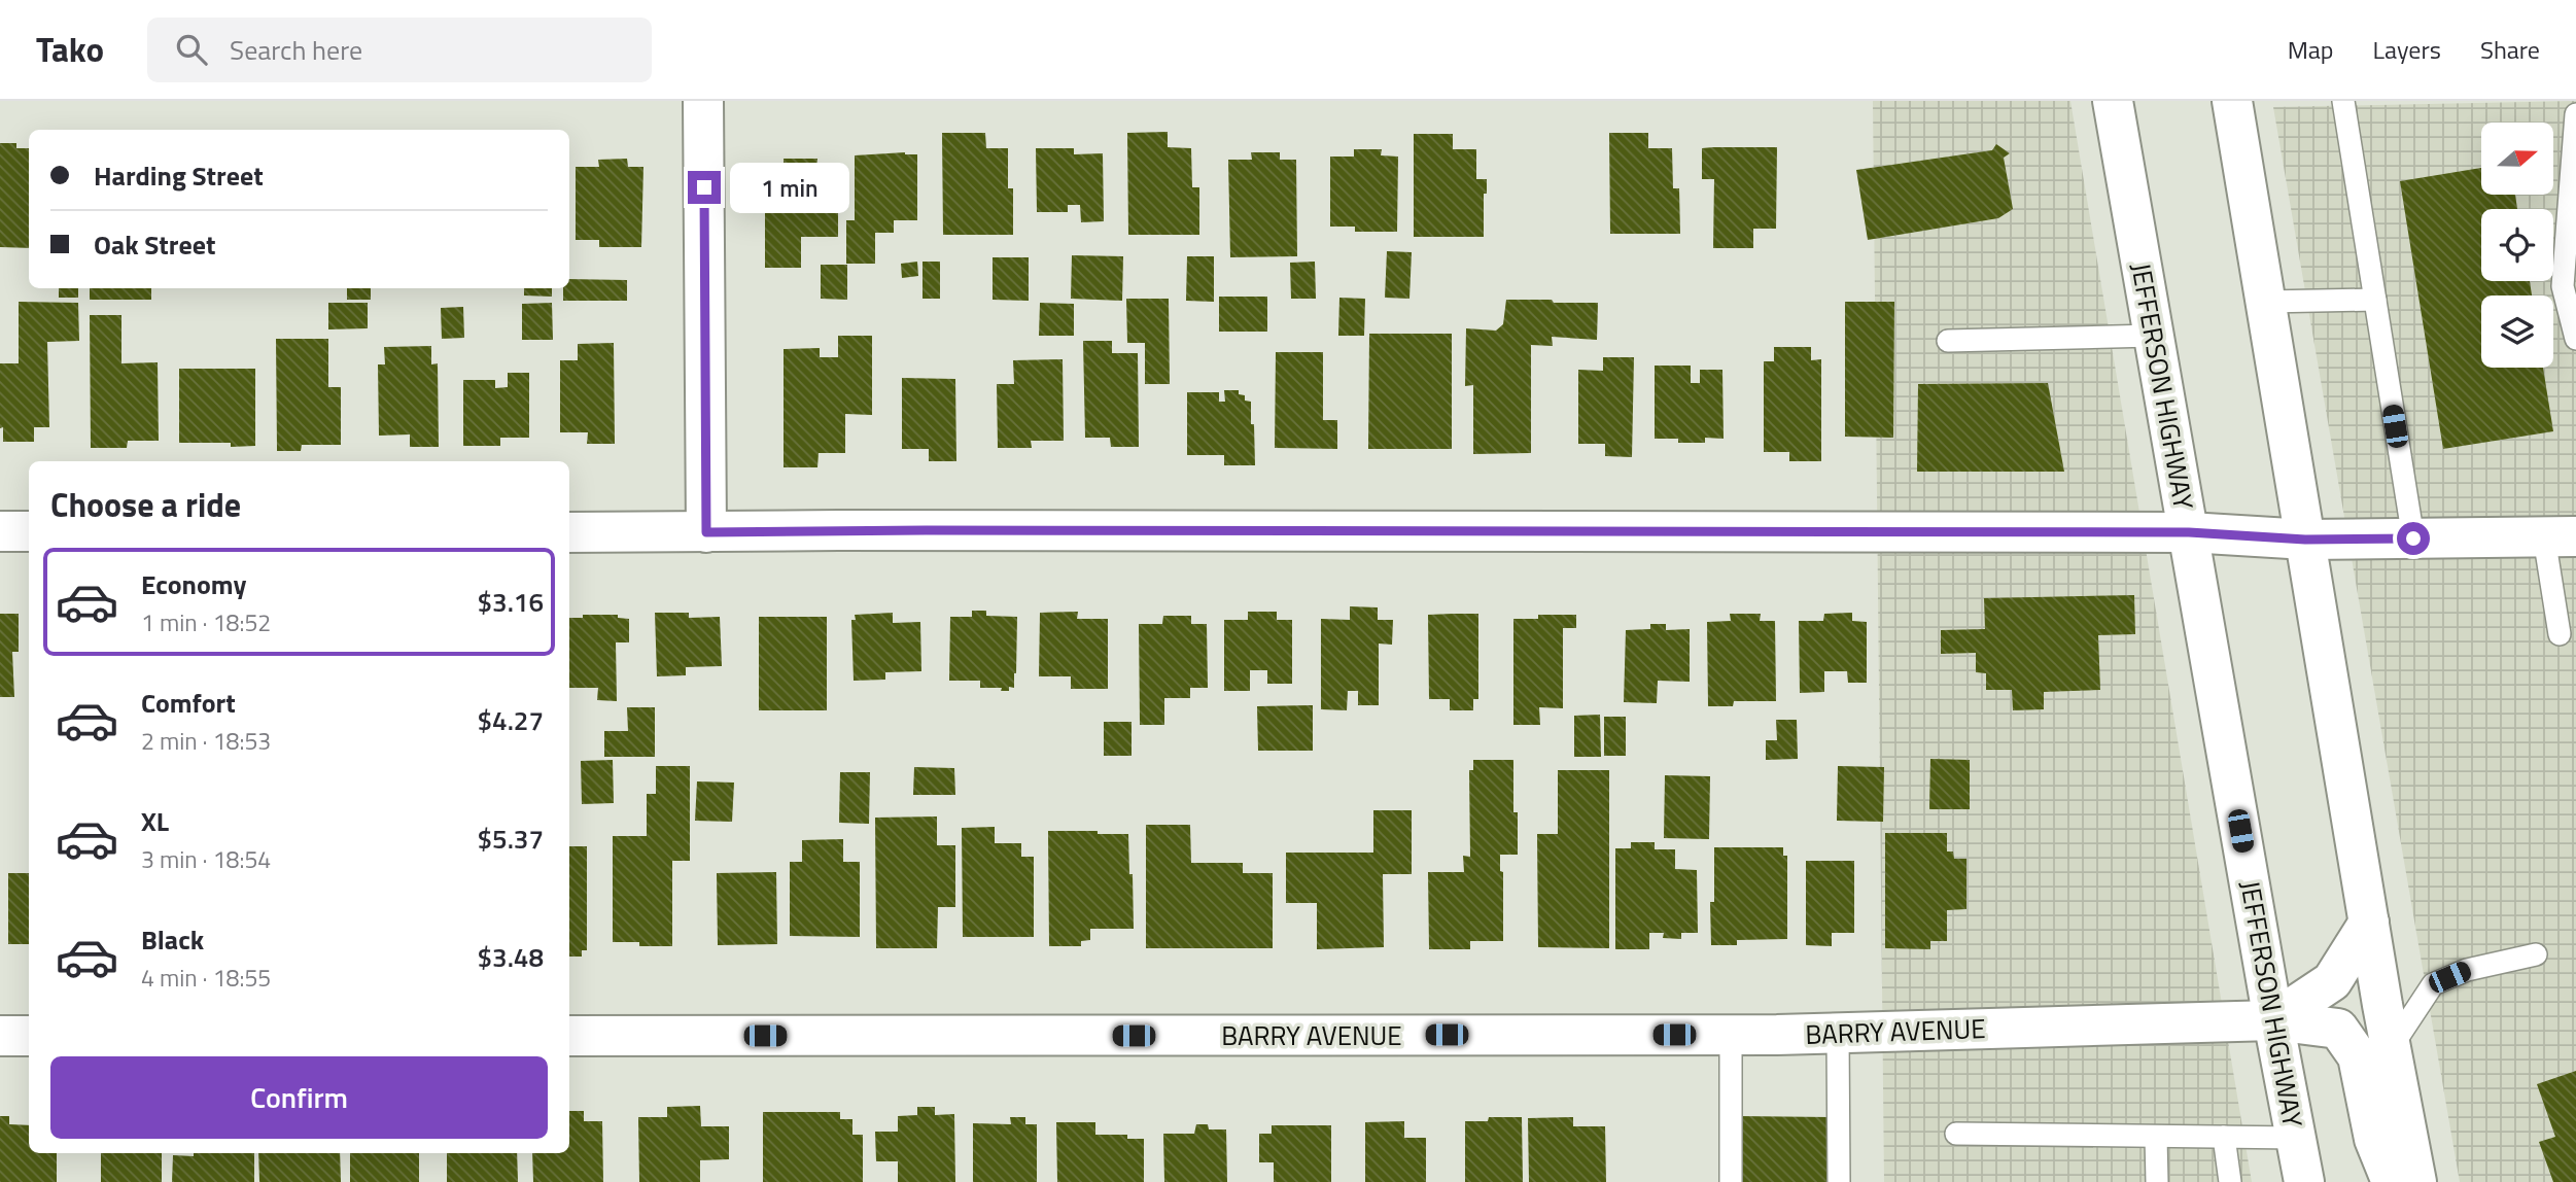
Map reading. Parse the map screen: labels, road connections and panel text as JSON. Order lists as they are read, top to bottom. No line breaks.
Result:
{"streets":{"street":["JEFFERSON HIGHWAY","BARRY AVENUE"]},"crossings":[["JEFFERSON HIGHWAY","BARRY AVENUE"]],"north":"right","page":{"header":"Tako","search":"Search here","nav":["Map","Layers","Share"],"banner":["Harding Street","Oak Street"],"bubble":"1 min","heading":"Choose a ride","list":[{"name":"Economy","note":"1 min · 18:52","value":"$3.16"},{"name":"Comfort","note":"2 min · 18:53","value":"$4.27"},{"name":"XL","note":"3 min · 18:54","value":"$5.37"},{"name":"Black","note":"4 min · 18:55","value":"$3.48"}],"buttons":"Confirm"}}
